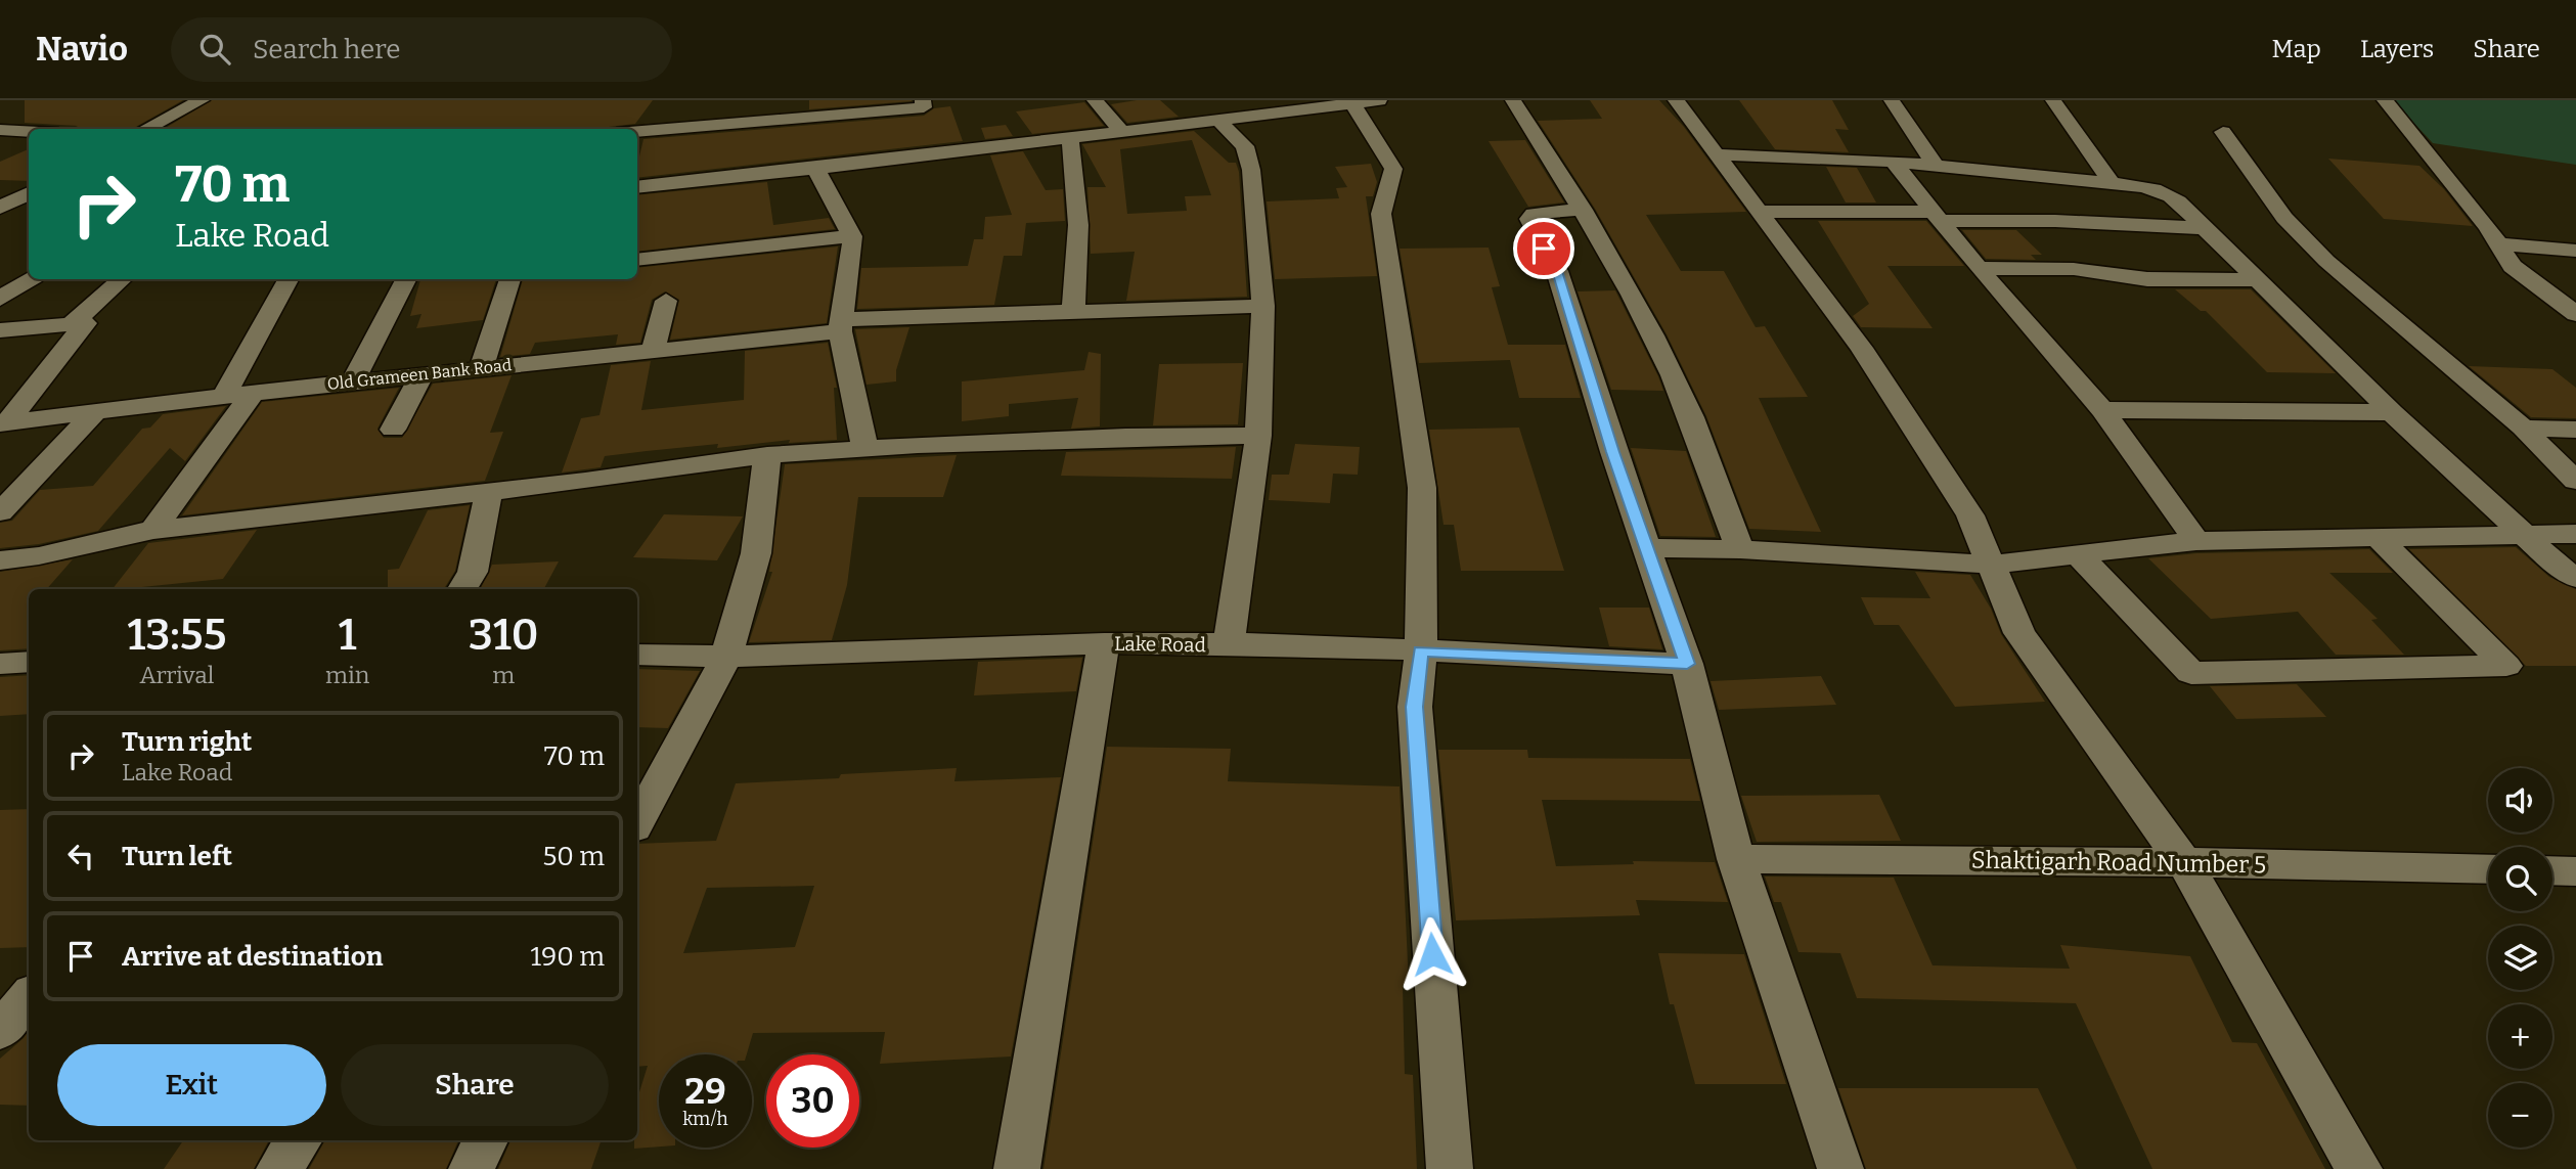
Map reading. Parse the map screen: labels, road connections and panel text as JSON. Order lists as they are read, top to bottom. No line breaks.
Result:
{"streets":{"street":["Old Grameen Bank Road","Lake Road","Shaktigarh Road Number 5"]},"page":{"header":"Navio","search":"Search here","nav":["Map","Layers","Share"],"turn":["70 m","Lake Road"],"eta":["13:55","Arrival","1","min","310","m"],"list":[{"name":"Turn right","note":"Lake Road","value":"70 m"},{"name":"Turn left","value":"50 m"},{"name":"Arrive at destination","value":"190 m"}],"map_buttons":["+","−"],"buttons":["Exit","Share"],"speed":"29 km/h","limit":"30"}}
